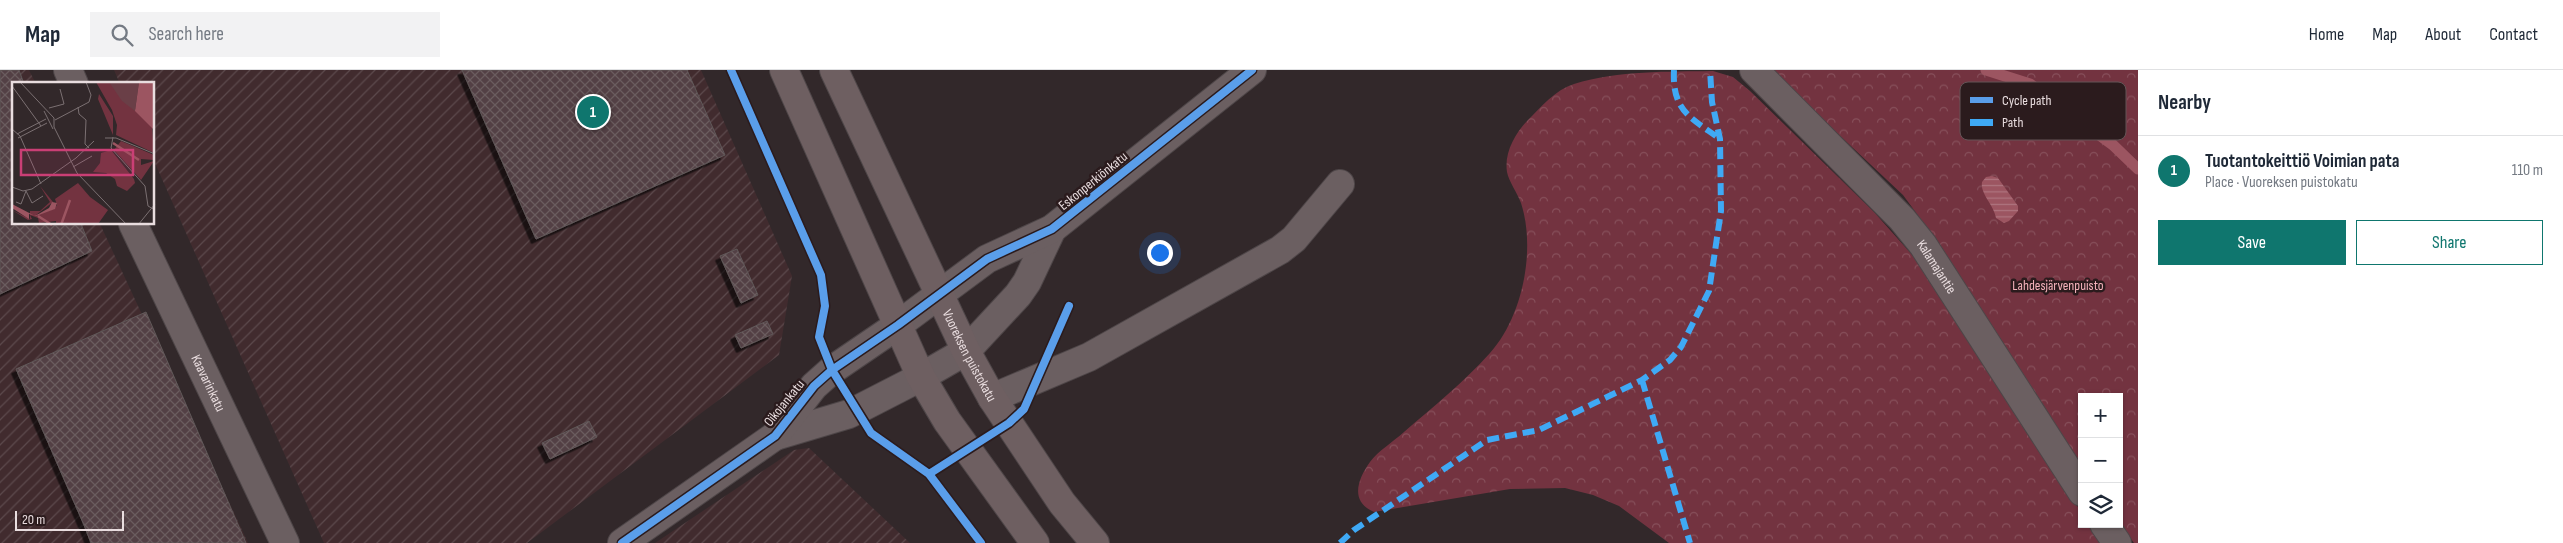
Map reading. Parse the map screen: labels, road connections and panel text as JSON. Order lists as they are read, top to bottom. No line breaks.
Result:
{"streets":{"main road":["Vuoreksen puistokatu"],"street":["Eskonperkiönkatu","Kalamajantie","Kaavarinkatu","Oikojankatu"]},"crossings":[["Eskonperkiönkatu","Vuoreksen puistokatu"],["Eskonperkiönkatu","Oikojankatu"],["Vuoreksen puistokatu","Oikojankatu"]],"parks":["Lahdesjärvenpuisto"],"legend":["Cycle path","Path"],"scale_bar":"20 m","page":{"header":"Map","search":"Search here","nav":["Home","Map","About","Contact"],"heading":"Nearby","pins":"1","list":[{"mark":"1","name":"Tuotantokeittiö Voimian pata","note":"Place · Vuoreksen puistokatu","value":"110 m"}],"buttons":["Save","Share"],"map_buttons":["+","−"],"scale":"20 m"}}
